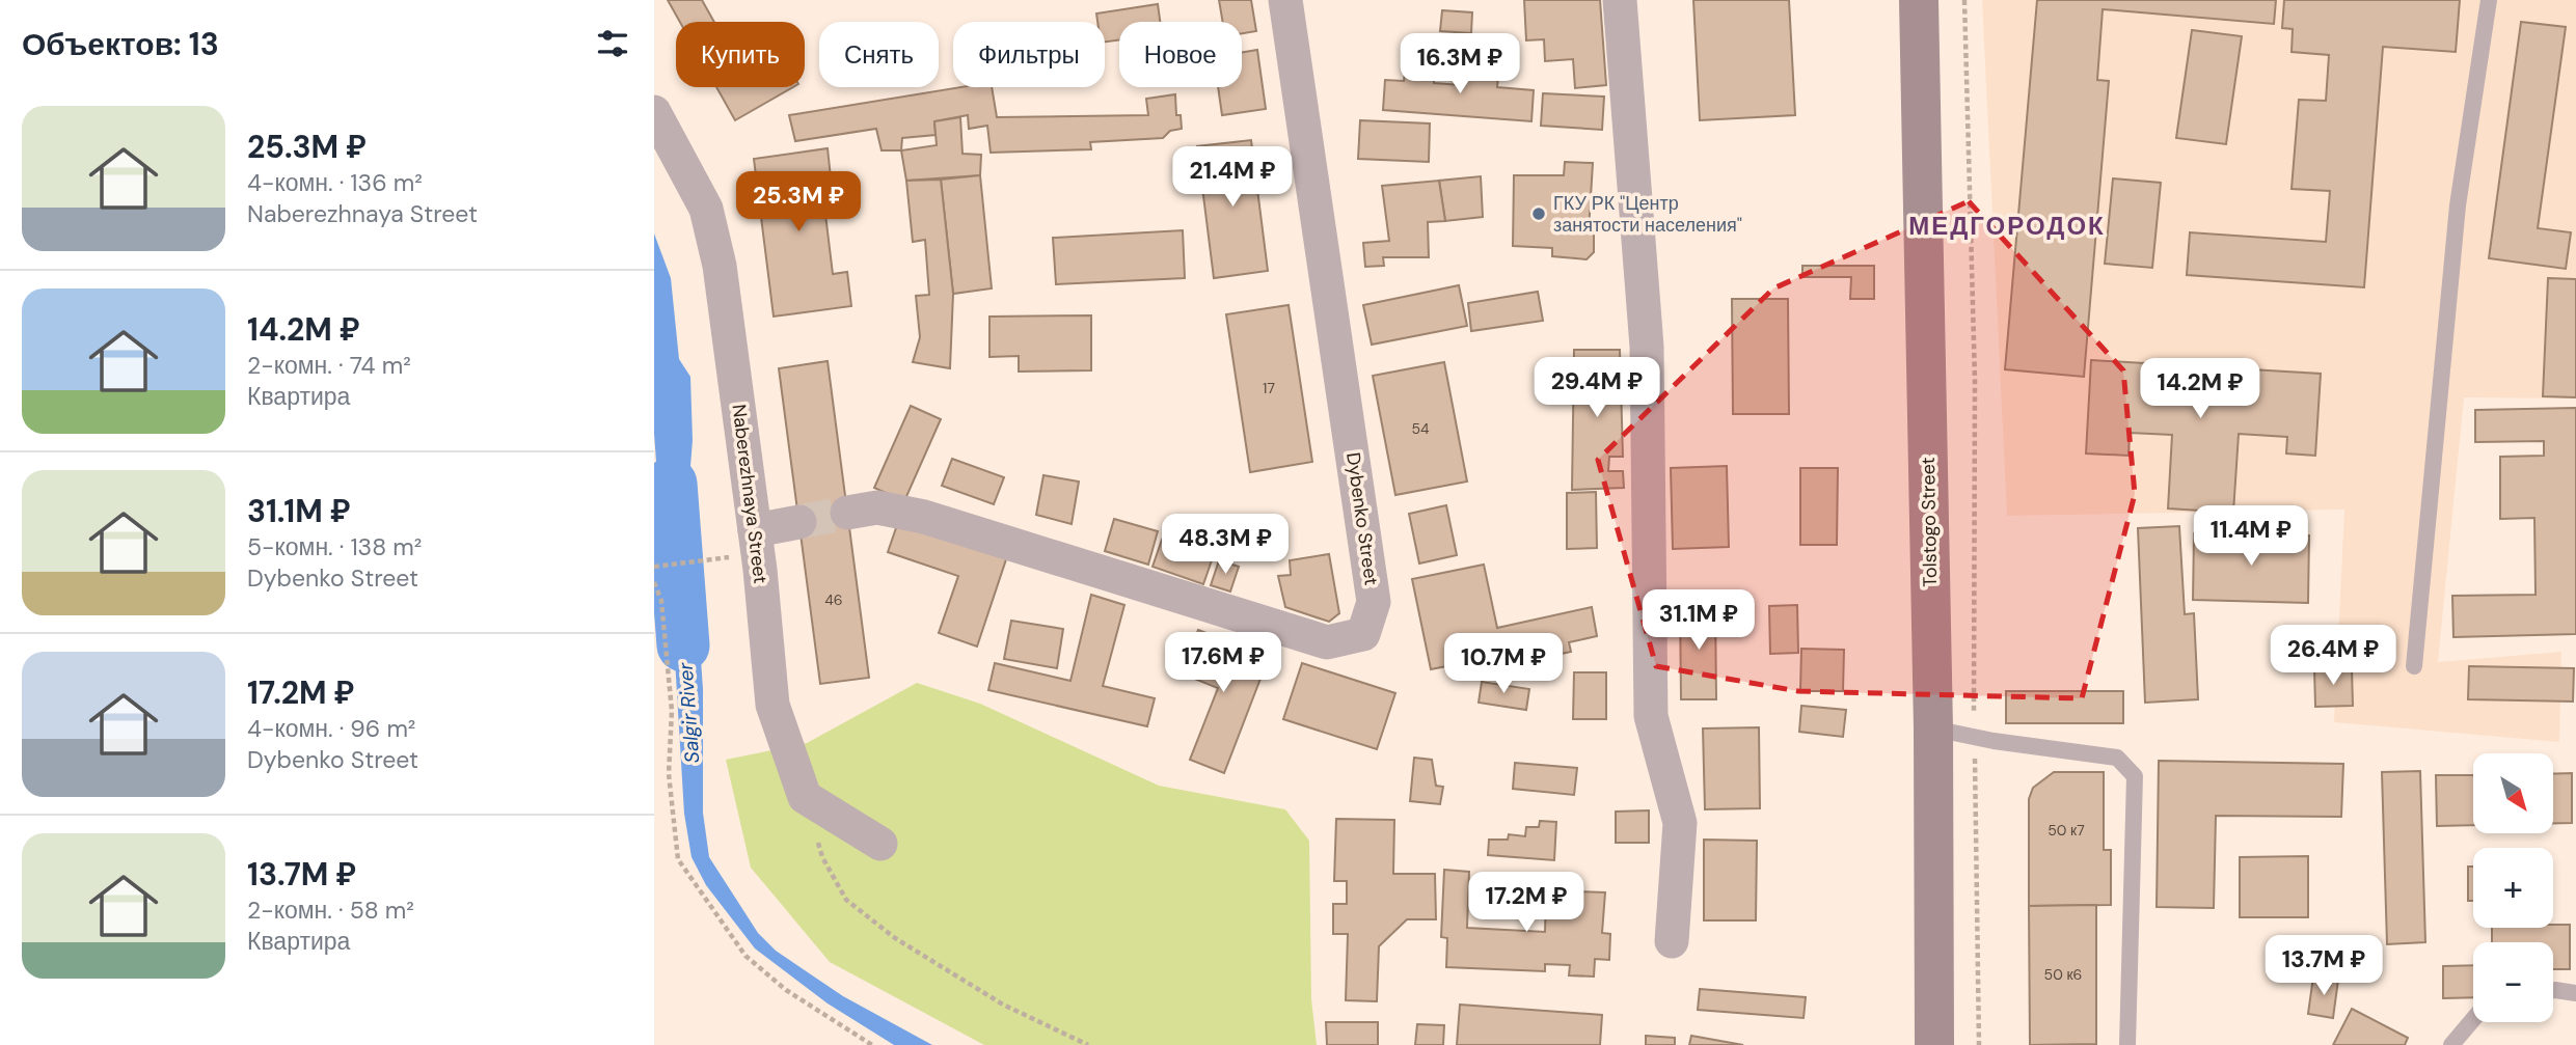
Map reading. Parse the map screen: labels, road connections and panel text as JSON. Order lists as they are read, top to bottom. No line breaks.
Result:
{"streets":{"main road":["Tolstogo Street"],"street":["Naberezhnaya Street","Dybenko Street"]},"districts":["МЕДГОРОДОК"],"water":["Salgir River"],"places":["ГКУ РК \"Центр занятости населения\""],"house_numbers":["17","54","46","50 к7","50 к6"],"north":"bottom right","page":{"heading":"Объектов: 13","chip":["Купить","Снять","Фильтры","Новое"],"price":["16.3M ₽","21.4M ₽","25.3M ₽","29.4M ₽","14.2M ₽","11.4M ₽","48.3M ₽","31.1M ₽","26.4M ₽","17.6M ₽","10.7M ₽","17.2M ₽","13.7M ₽"],"list":[{"name":"25.3M ₽","note":"4-комн. · 136 m² · Naberezhnaya Street"},{"name":"14.2M ₽","note":"2-комн. · 74 m² · Квартира"},{"name":"31.1M ₽","note":"5-комн. · 138 m² · Dybenko Street"},{"name":"17.2M ₽","note":"4-комн. · 96 m² · Dybenko Street"},{"name":"13.7M ₽","note":"2-комн. · 58 m² · Квартира"}],"map_buttons":["+","−"]}}
